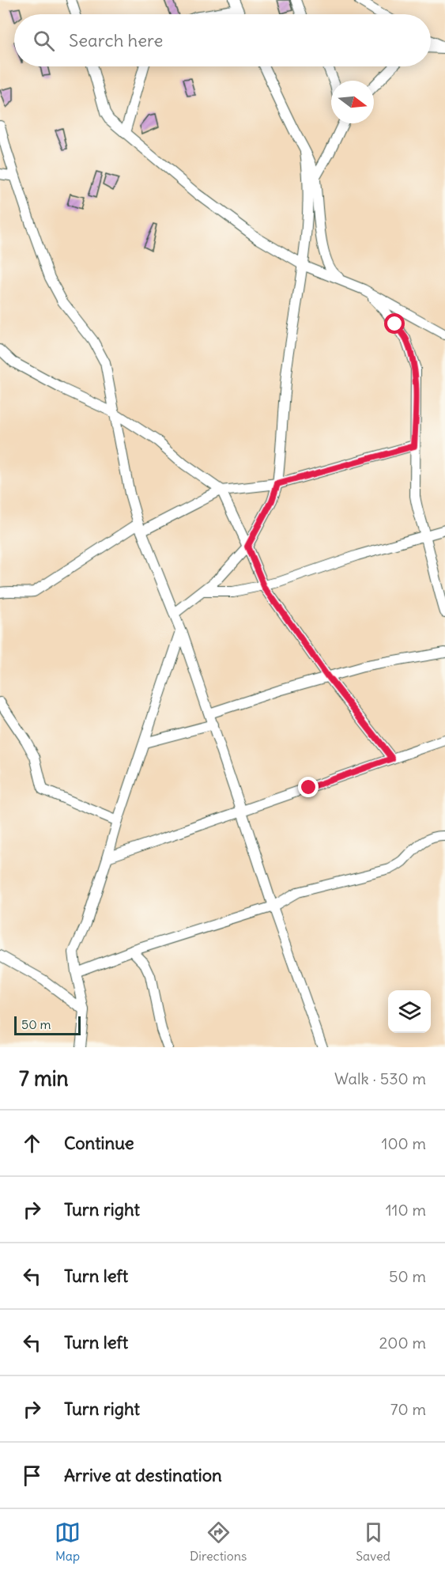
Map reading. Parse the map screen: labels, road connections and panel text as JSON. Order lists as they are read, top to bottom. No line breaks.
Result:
{"scale_bar":"50 m","north":"right","page":{"search":"Search here","scale":"50 m","heading":["7 min","Walk · 530 m"],"list":[["Continue","100 m"],["Turn right","110 m"],["Turn left","50 m"],["Turn left","200 m"],["Turn right","70 m"],"Arrive at destination"],"nav":["Map","Directions","Saved"]}}
